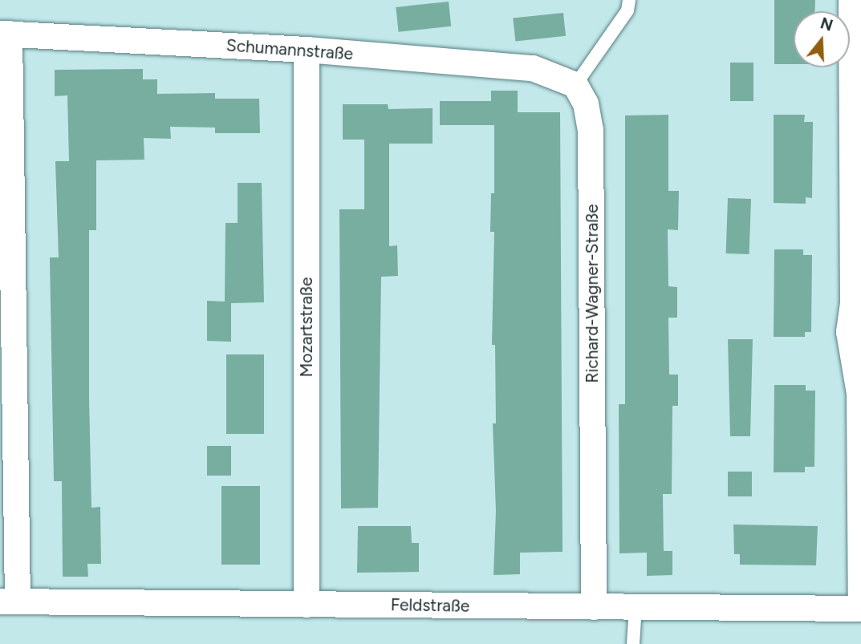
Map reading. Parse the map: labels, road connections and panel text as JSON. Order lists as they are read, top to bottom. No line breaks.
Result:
{"streets":{"street":["Schumannstraße","Richard-Wagner-Straße","Mozartstraße","Feldstraße"]},"crossings":[["Schumannstraße","Richard-Wagner-Straße"],["Schumannstraße","Mozartstraße"],["Richard-Wagner-Straße","Feldstraße"],["Mozartstraße","Feldstraße"]],"north":"top"}
